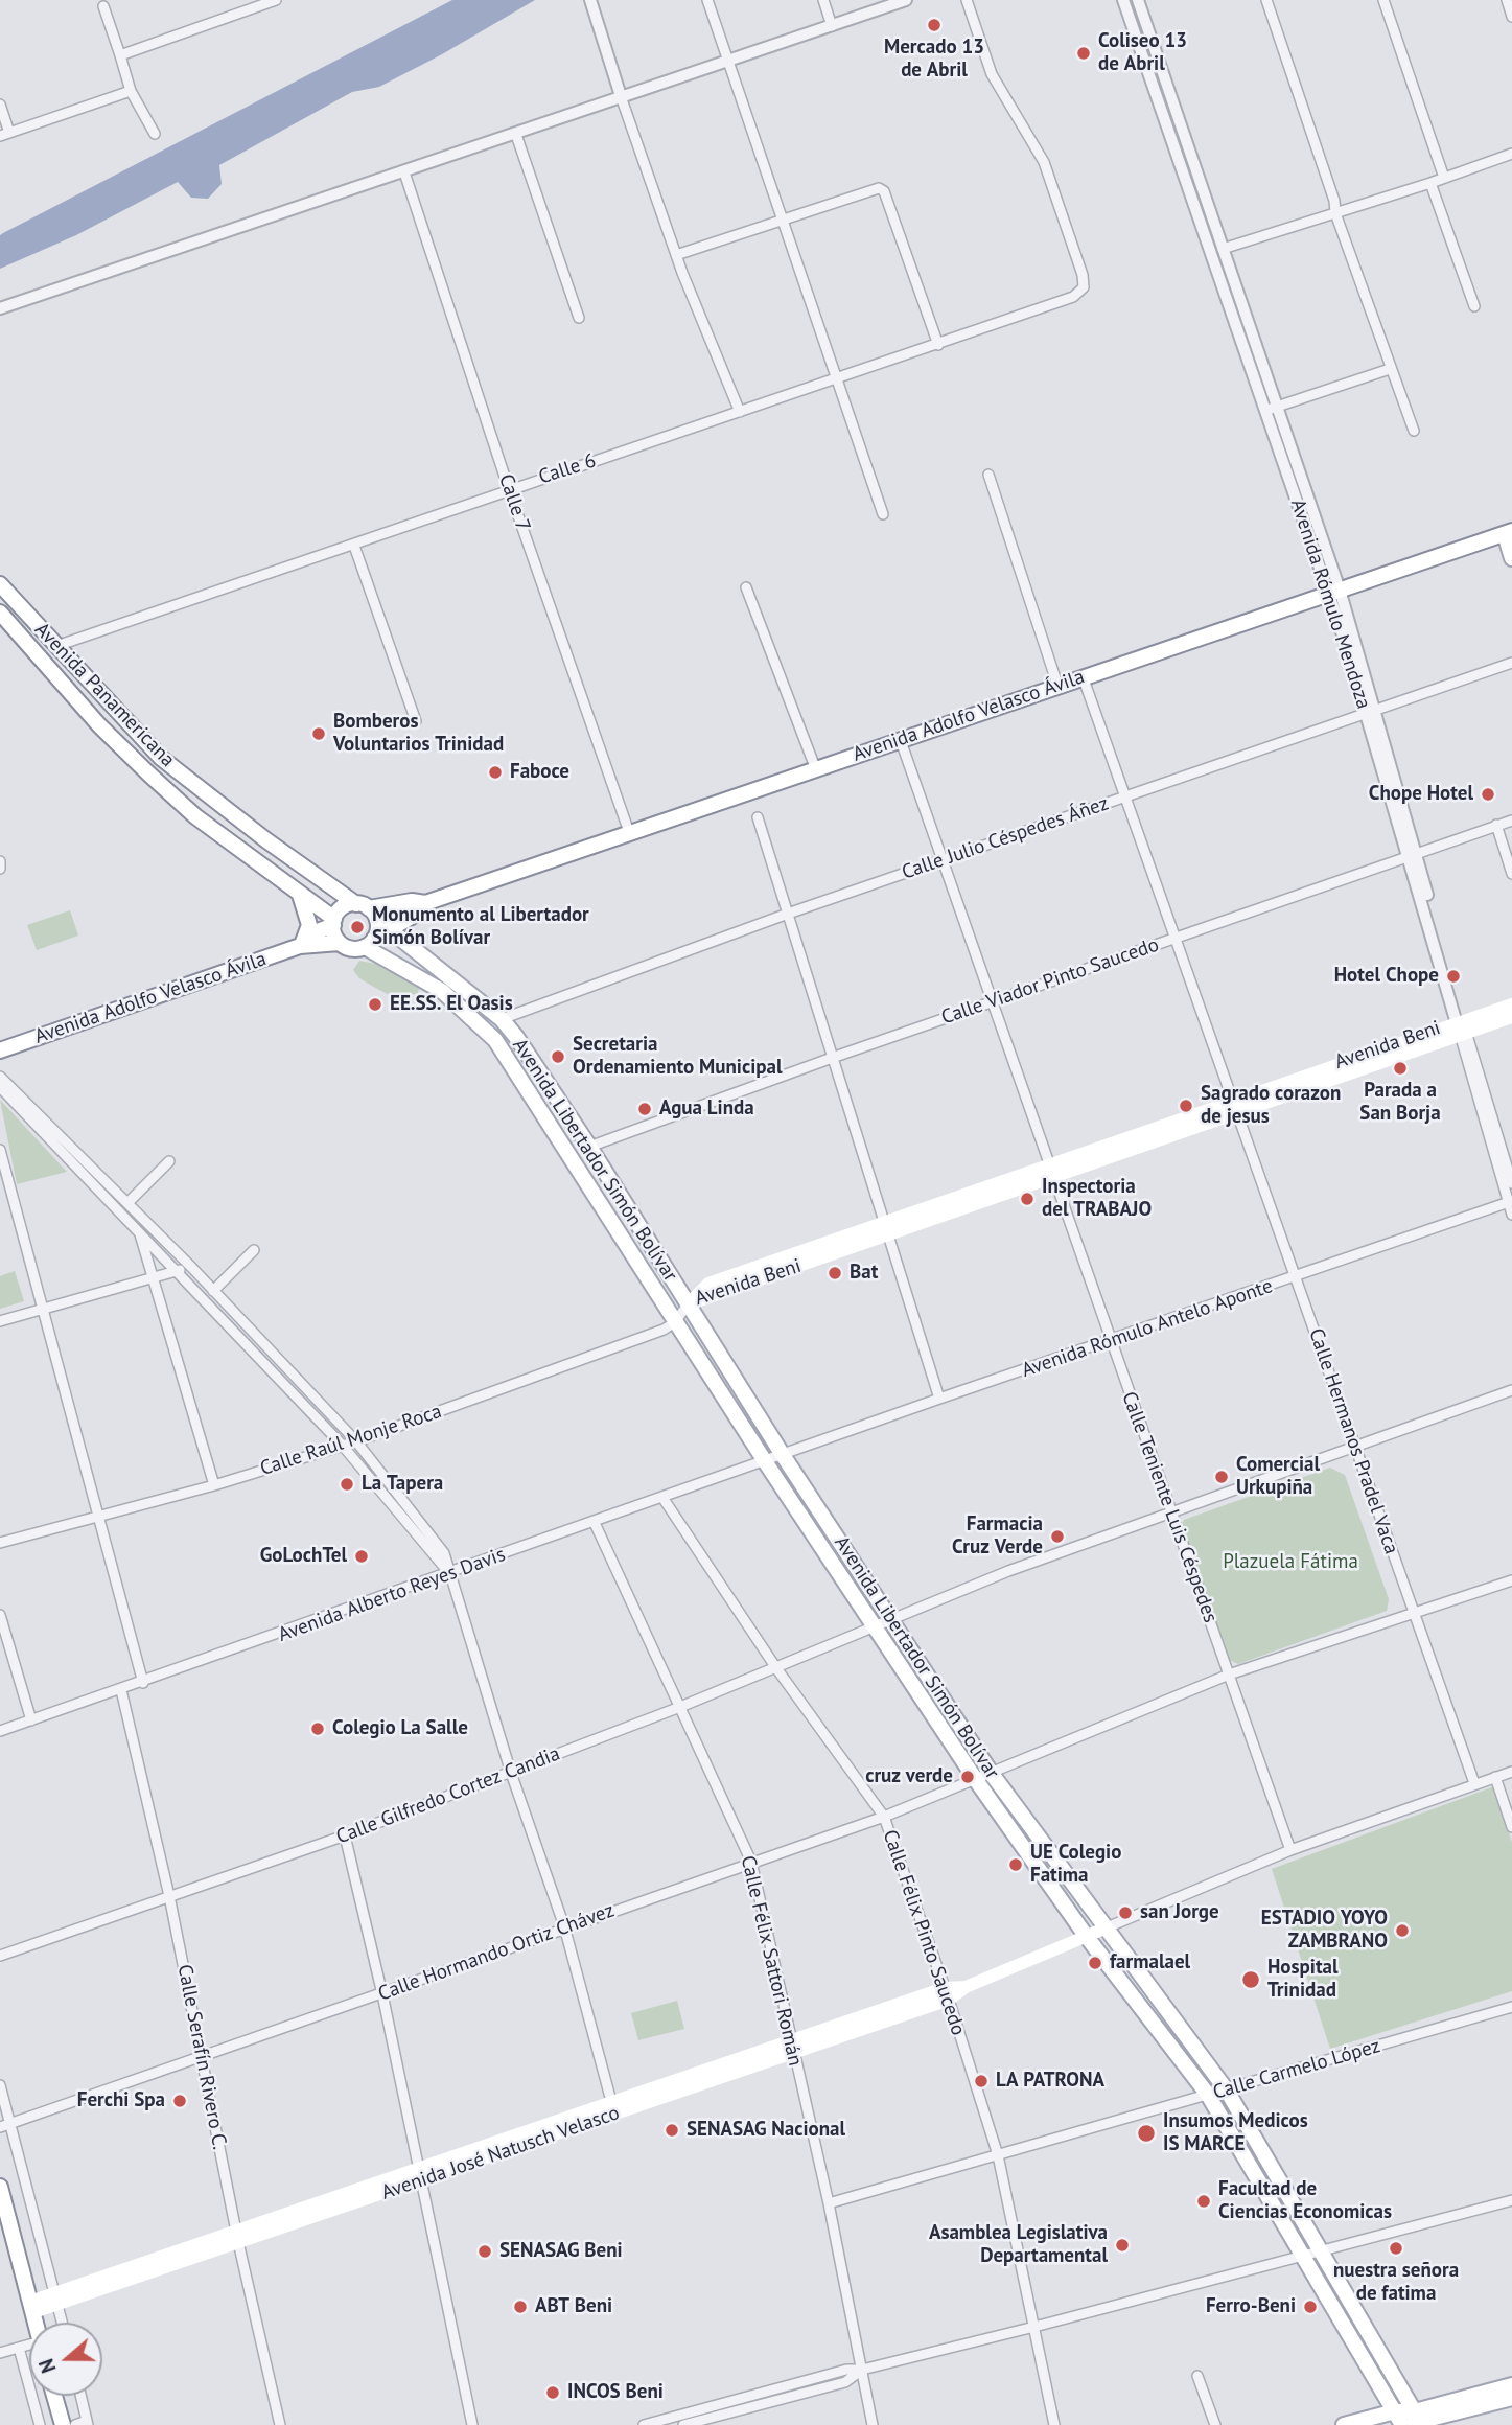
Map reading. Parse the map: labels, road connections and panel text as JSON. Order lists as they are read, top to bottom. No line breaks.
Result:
{"streets":{"main road":["Avenida Panamericana","Avenida Adolfo Velasco Ávila","Avenida Beni","Avenida Libertador Simón Bolívar","Avenida José Natusch Velasco"],"street":["Calle 6","Calle 7","Avenida Rómulo Mendoza","Calle Julio Céspedes Áñez","Calle Viador Pinto Saucedo","Avenida Rómulo Antelo Aponte","Calle Raúl Monje Roca","Calle Hermanos Pradel Vaca","Calle Teniente Luis Céspedes","Avenida Alberto Reyes Davis","Calle Gilfredo Cortez Candia","Calle Félix Pinto Saucedo","Calle Hormando Ortiz Chávez","Calle Félix Sattori Román","Calle Serafín Rivero C.","Calle Carmelo López"]},"crossings":[["Calle 6","Calle 7"],["Calle 6","Avenida Panamericana"],["Calle 7","Avenida Adolfo Velasco Ávila"],["Avenida Rómulo Mendoza","Avenida Adolfo Velasco Ávila"],["Avenida Rómulo Mendoza","Calle Julio Céspedes Áñez"],["Avenida Rómulo Mendoza","Calle Viador Pinto Saucedo"],["Avenida Rómulo Mendoza","Avenida Beni"],["Avenida Rómulo Mendoza","Avenida Rómulo Antelo Aponte"],["Avenida Panamericana","Avenida Adolfo Velasco Ávila"],["Avenida Panamericana","Avenida Libertador Simón Bolívar"],["Avenida Adolfo Velasco Ávila","Avenida Libertador Simón Bolívar"],["Avenida Adolfo Velasco Ávila","Calle Hermanos Pradel Vaca"],["Avenida Adolfo Velasco Ávila","Calle Teniente Luis Céspedes"],["Calle Julio Céspedes Áñez","Avenida Libertador Simón Bolívar"],["Calle Julio Céspedes Áñez","Calle Hermanos Pradel Vaca"],["Calle Julio Céspedes Áñez","Calle Teniente Luis Céspedes"],["Calle Viador Pinto Saucedo","Avenida Libertador Simón Bolívar"],["Calle Viador Pinto Saucedo","Calle Hermanos Pradel Vaca"],["Calle Viador Pinto Saucedo","Calle Teniente Luis Céspedes"],["Avenida Beni","Avenida Libertador Simón Bolívar"],["Avenida Beni","Calle Hermanos Pradel Vaca"],["Avenida Beni","Calle Teniente Luis Céspedes"],["Avenida Libertador Simón Bolívar","Avenida Rómulo Antelo Aponte"],["Avenida Libertador Simón Bolívar","Calle Raúl Monje Roca"],["Avenida Libertador Simón Bolívar","Avenida Alberto Reyes Davis"],["Avenida Libertador Simón Bolívar","Calle Gilfredo Cortez Candia"],["Avenida Libertador Simón Bolívar","Calle Hormando Ortiz Chávez"],["Avenida Libertador Simón Bolívar","Calle Carmelo López"],["Avenida Libertador Simón Bolívar","Avenida José Natusch Velasco"],["Avenida Rómulo Antelo Aponte","Calle Hermanos Pradel Vaca"],["Avenida Rómulo Antelo Aponte","Calle Teniente Luis Céspedes"],["Avenida Rómulo Antelo Aponte","Avenida Alberto Reyes Davis"],["Calle Hermanos Pradel Vaca","Calle Gilfredo Cortez Candia"],["Calle Hermanos Pradel Vaca","Calle Hormando Ortiz Chávez"],["Calle Teniente Luis Céspedes","Calle Gilfredo Cortez Candia"],["Calle Teniente Luis Céspedes","Calle Hormando Ortiz Chávez"],["Avenida Alberto Reyes Davis","Calle Félix Pinto Saucedo"],["Avenida Alberto Reyes Davis","Calle Félix Sattori Román"],["Avenida Alberto Reyes Davis","Calle Serafín Rivero C."],["Calle Gilfredo Cortez Candia","Calle Félix Pinto Saucedo"],["Calle Gilfredo Cortez Candia","Calle Félix Sattori Román"],["Calle Gilfredo Cortez Candia","Calle Serafín Rivero C."],["Calle Félix Pinto Saucedo","Calle Hormando Ortiz Chávez"],["Calle Félix Pinto Saucedo","Calle Carmelo López"],["Calle Félix Pinto Saucedo","Avenida José Natusch Velasco"],["Calle Hormando Ortiz Chávez","Calle Félix Sattori Román"],["Calle Hormando Ortiz Chávez","Calle Serafín Rivero C."],["Calle Félix Sattori Román","Calle Carmelo López"],["Calle Félix Sattori Román","Avenida José Natusch Velasco"],["Calle Serafín Rivero C.","Avenida José Natusch Velasco"]],"parks":["Plazuela Fátima"],"places":["Mercado 13 de Abril","Coliseo 13 de Abril","Bomberos Voluntarios Trinidad","Faboce","Chope Hotel","Monumento al Libertador Simón Bolívar","Hotel Chope","EE.SS. El Oasis","Secretaria Ordenamiento Municipal","Parada a San Borja","Sagrado corazon de jesus","Agua Linda","Inspectoria del TRABAJO","Bat","Comercial Urkupiña","La Tapera","Farmacia Cruz Verde","GoLochTel","Colegio La Salle","cruz verde","UE Colegio Fatima","san Jorge","ESTADIO YOYO ZAMBRANO","farmalael","Hospital Trinidad","LA PATRONA","Ferchi Spa","SENASAG Nacional","Insumos Medicos IS MARCE","Facultad de Ciencias Economicas","Asamblea Legislativa Departamental","nuestra señora de fatima","SENASAG Beni","ABT Beni","Ferro-Beni","INCOS Beni"],"north":"left"}
